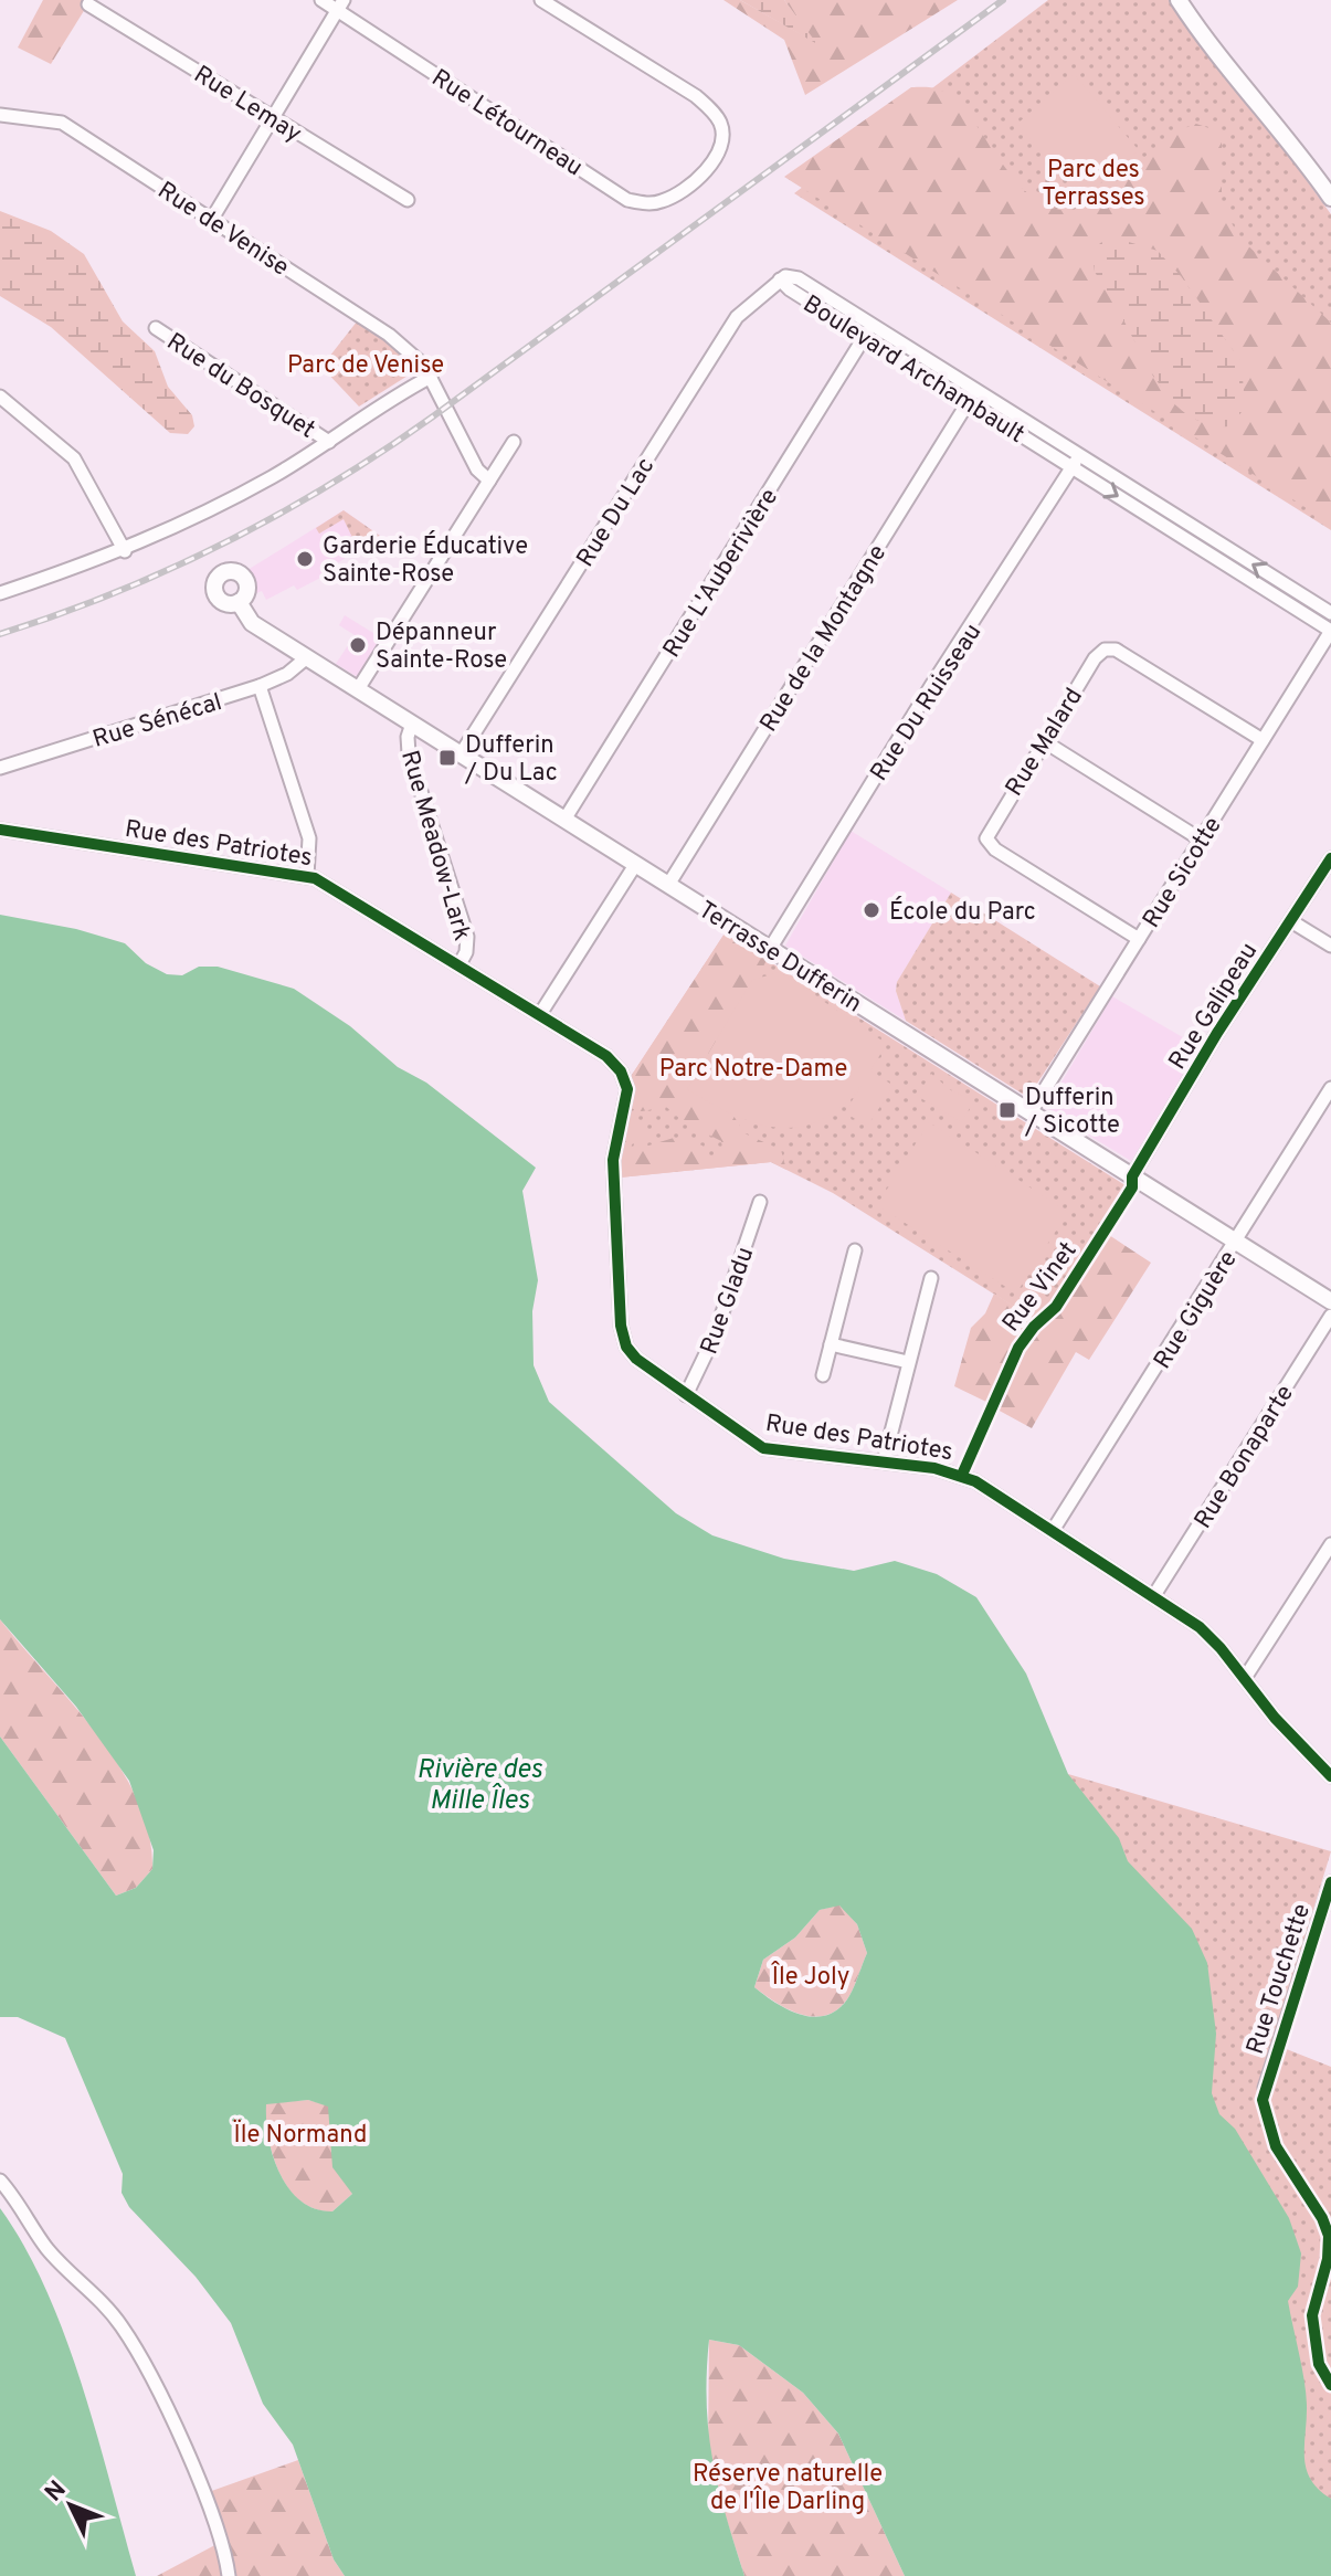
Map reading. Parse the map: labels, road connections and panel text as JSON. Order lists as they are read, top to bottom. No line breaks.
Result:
{"streets":{"street":["Rue Lemay","Rue Létourneau","Rue de Venise","Boulevard Archambault","Rue du Bosquet","Rue Du Lac","Rue L'Auberivière","Rue de la Montagne","Rue Du Ruisseau","Rue Sénécal","Rue Malard","Rue des Patriotes","Rue Meadow-Lark","Rue Sicotte","Terrasse Dufferin","Rue Galipeau","Rue Gladu","Rue Giguère","Rue Bonaparte","Rue Touchette"],"cycle path":["Rue Vinet"]},"crossings":[["Boulevard Archambault","Rue Du Lac"],["Boulevard Archambault","Rue L'Auberivière"],["Boulevard Archambault","Rue de la Montagne"],["Boulevard Archambault","Rue Du Ruisseau"],["Boulevard Archambault","Rue Sicotte"],["Rue Du Lac","Terrasse Dufferin"],["Rue L'Auberivière","Terrasse Dufferin"],["Rue de la Montagne","Terrasse Dufferin"],["Rue Du Ruisseau","Terrasse Dufferin"],["Rue Sénécal","Terrasse Dufferin"],["Rue Malard","Rue Sicotte"],["Rue des Patriotes","Rue Meadow-Lark"],["Rue des Patriotes","Rue Gladu"],["Rue des Patriotes","Rue Giguère"],["Rue des Patriotes","Rue Bonaparte"],["Rue Meadow-Lark","Terrasse Dufferin"],["Rue Sicotte","Terrasse Dufferin"],["Terrasse Dufferin","Rue Galipeau"],["Terrasse Dufferin","Rue Giguère"]],"water":["Rivière des Mille Îles"],"parks":["Parc des Terrasses","Parc de Venise","Parc Notre-Dame","Île Joly","Ïle Normand","Réserve naturelle de l'Île Darling"],"places":{"other":["Garderie Éducative Sainte-Rose","Dépanneur Sainte-Rose","École du Parc"],"transit":["Dufferin / Du Lac","Dufferin / Sicotte"]},"north":"top left"}
